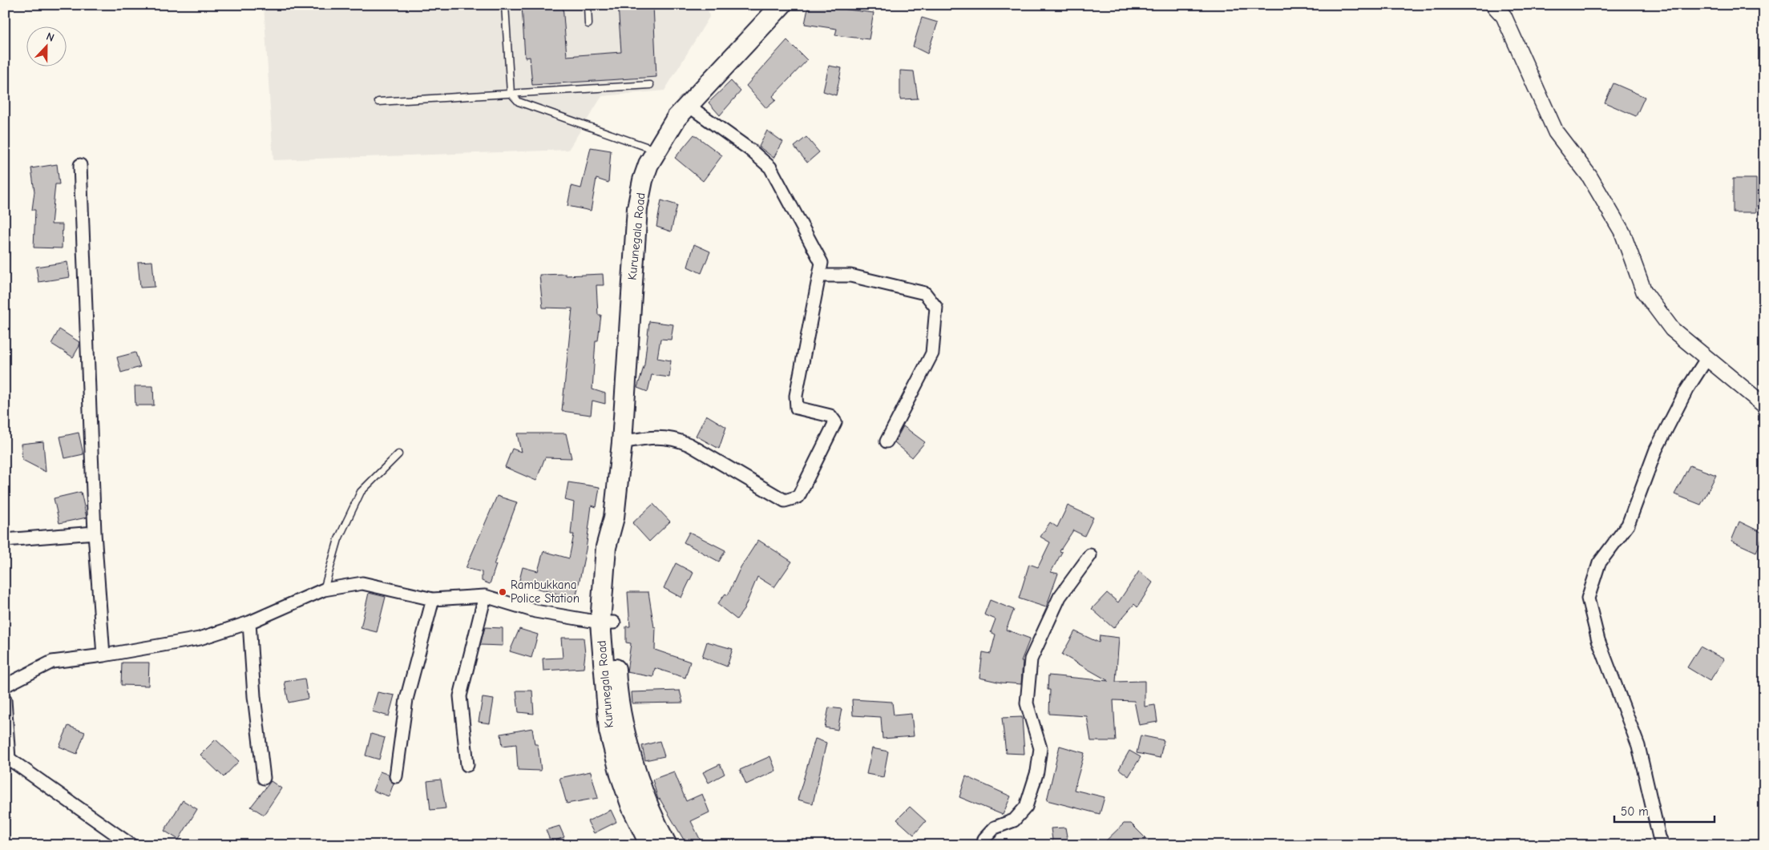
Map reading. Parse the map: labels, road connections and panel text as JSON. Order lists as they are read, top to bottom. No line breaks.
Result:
{"streets":{"main road":["Kurunegala Road"]},"places":["Rambukkana Police Station"],"scale_bar":"50 m","north":"top"}
